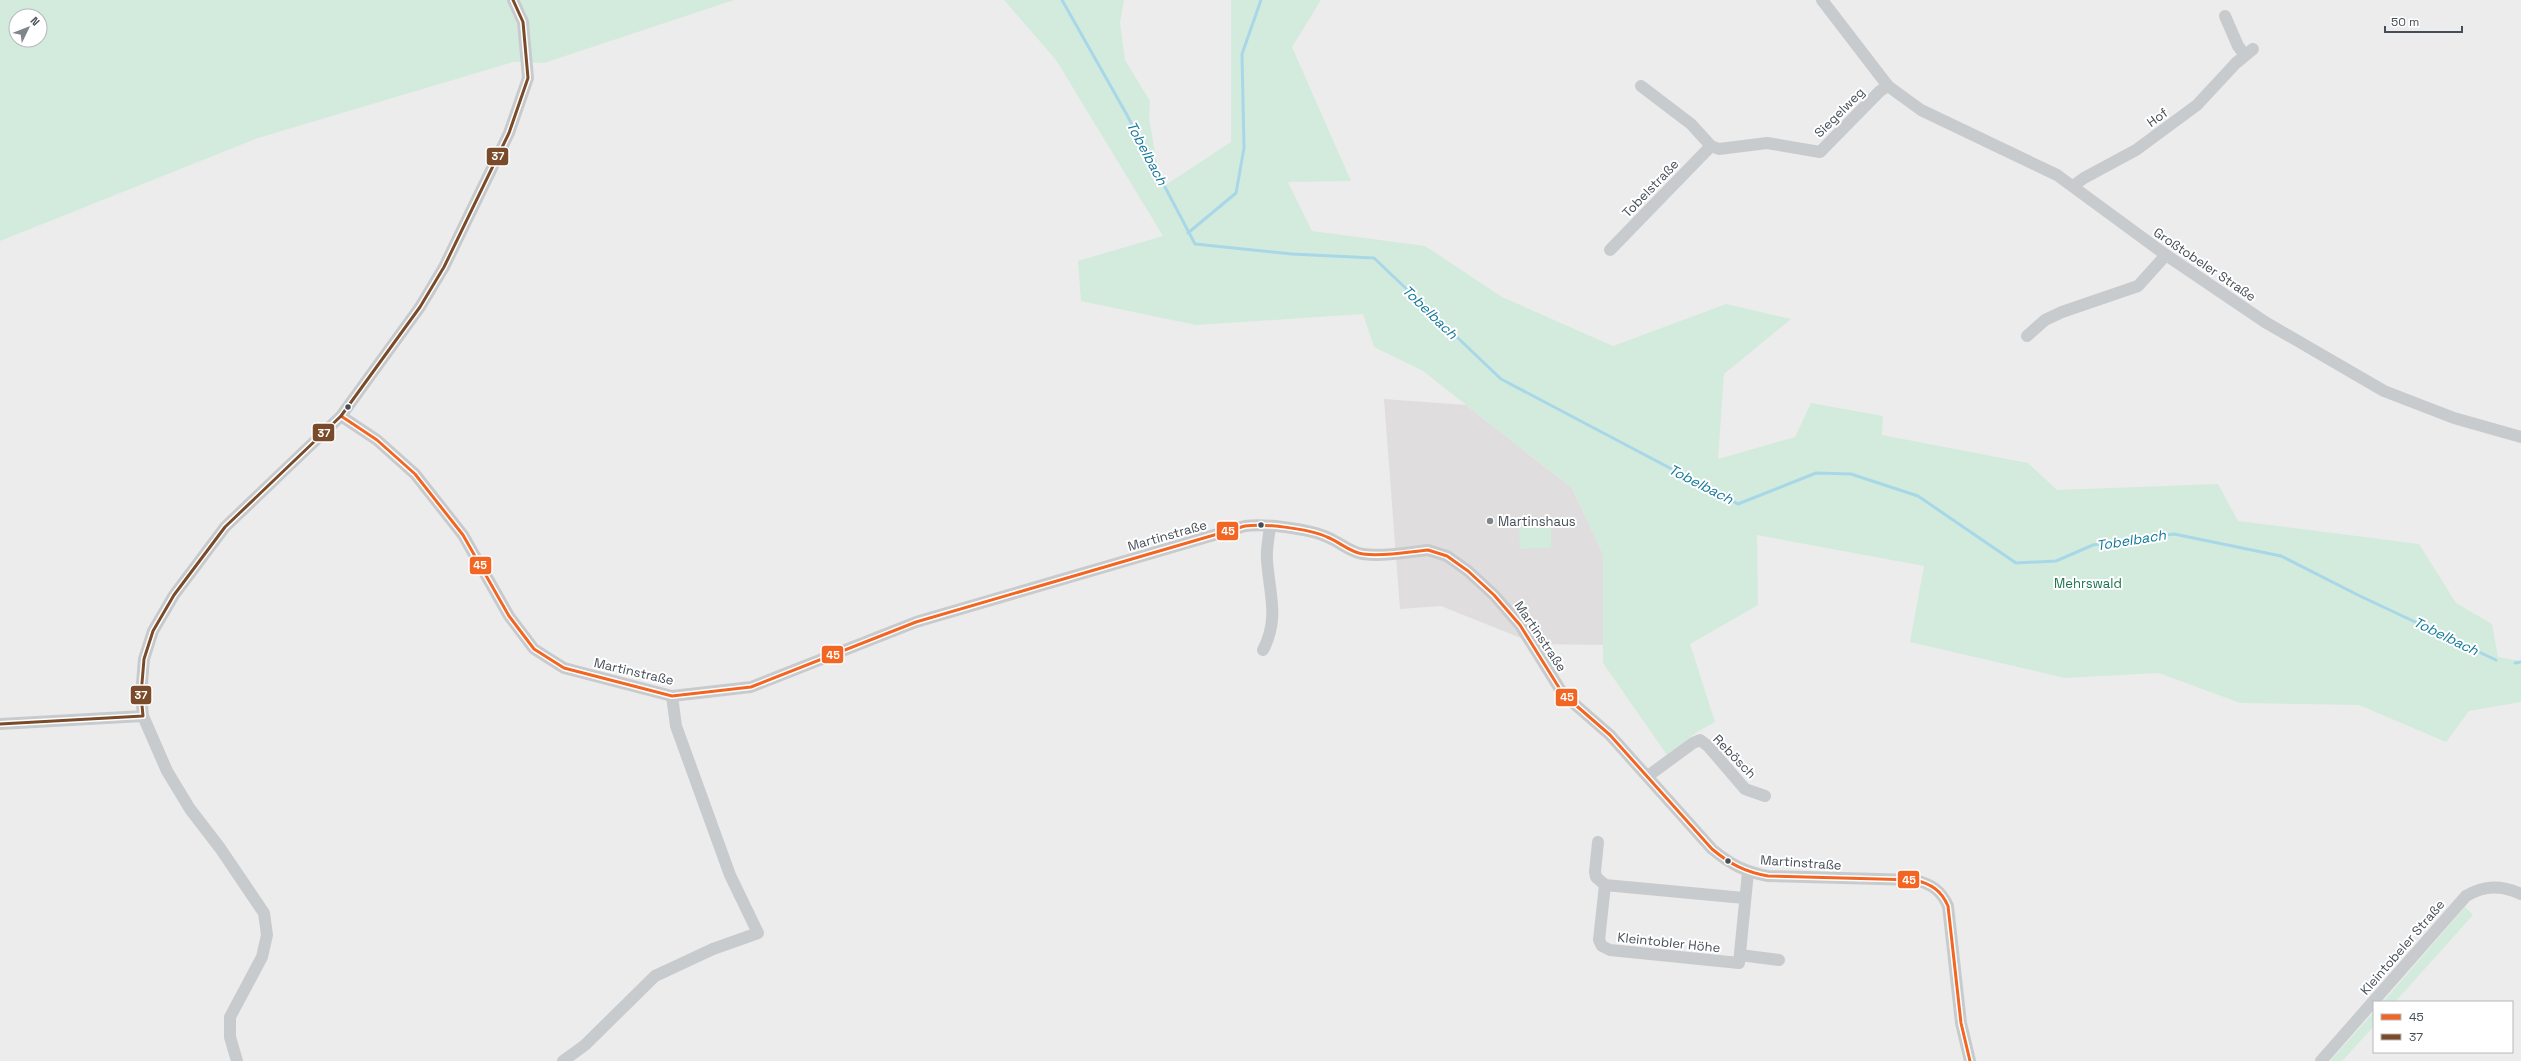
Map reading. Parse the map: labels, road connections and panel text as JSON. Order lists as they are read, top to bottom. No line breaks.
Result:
{"streets":{"street":["Siegelweg","Hof","Tobelstraße","Großtobeler Straße","Martinstraße","Rebösch","Kleintobler Höhe","Kleintobeler Straße"]},"crossings":[["Siegelweg","Tobelstraße"],["Siegelweg","Großtobeler Straße"],["Hof","Großtobeler Straße"],["Martinstraße","Rebösch"]],"water":["Tobelbach"],"parks":["Mehrswald"],"places":["Martinshaus"],"lines":["transit line 37","transit line 45"],"legend":["45","37"],"scale_bar":"50 m","north":"top right"}
